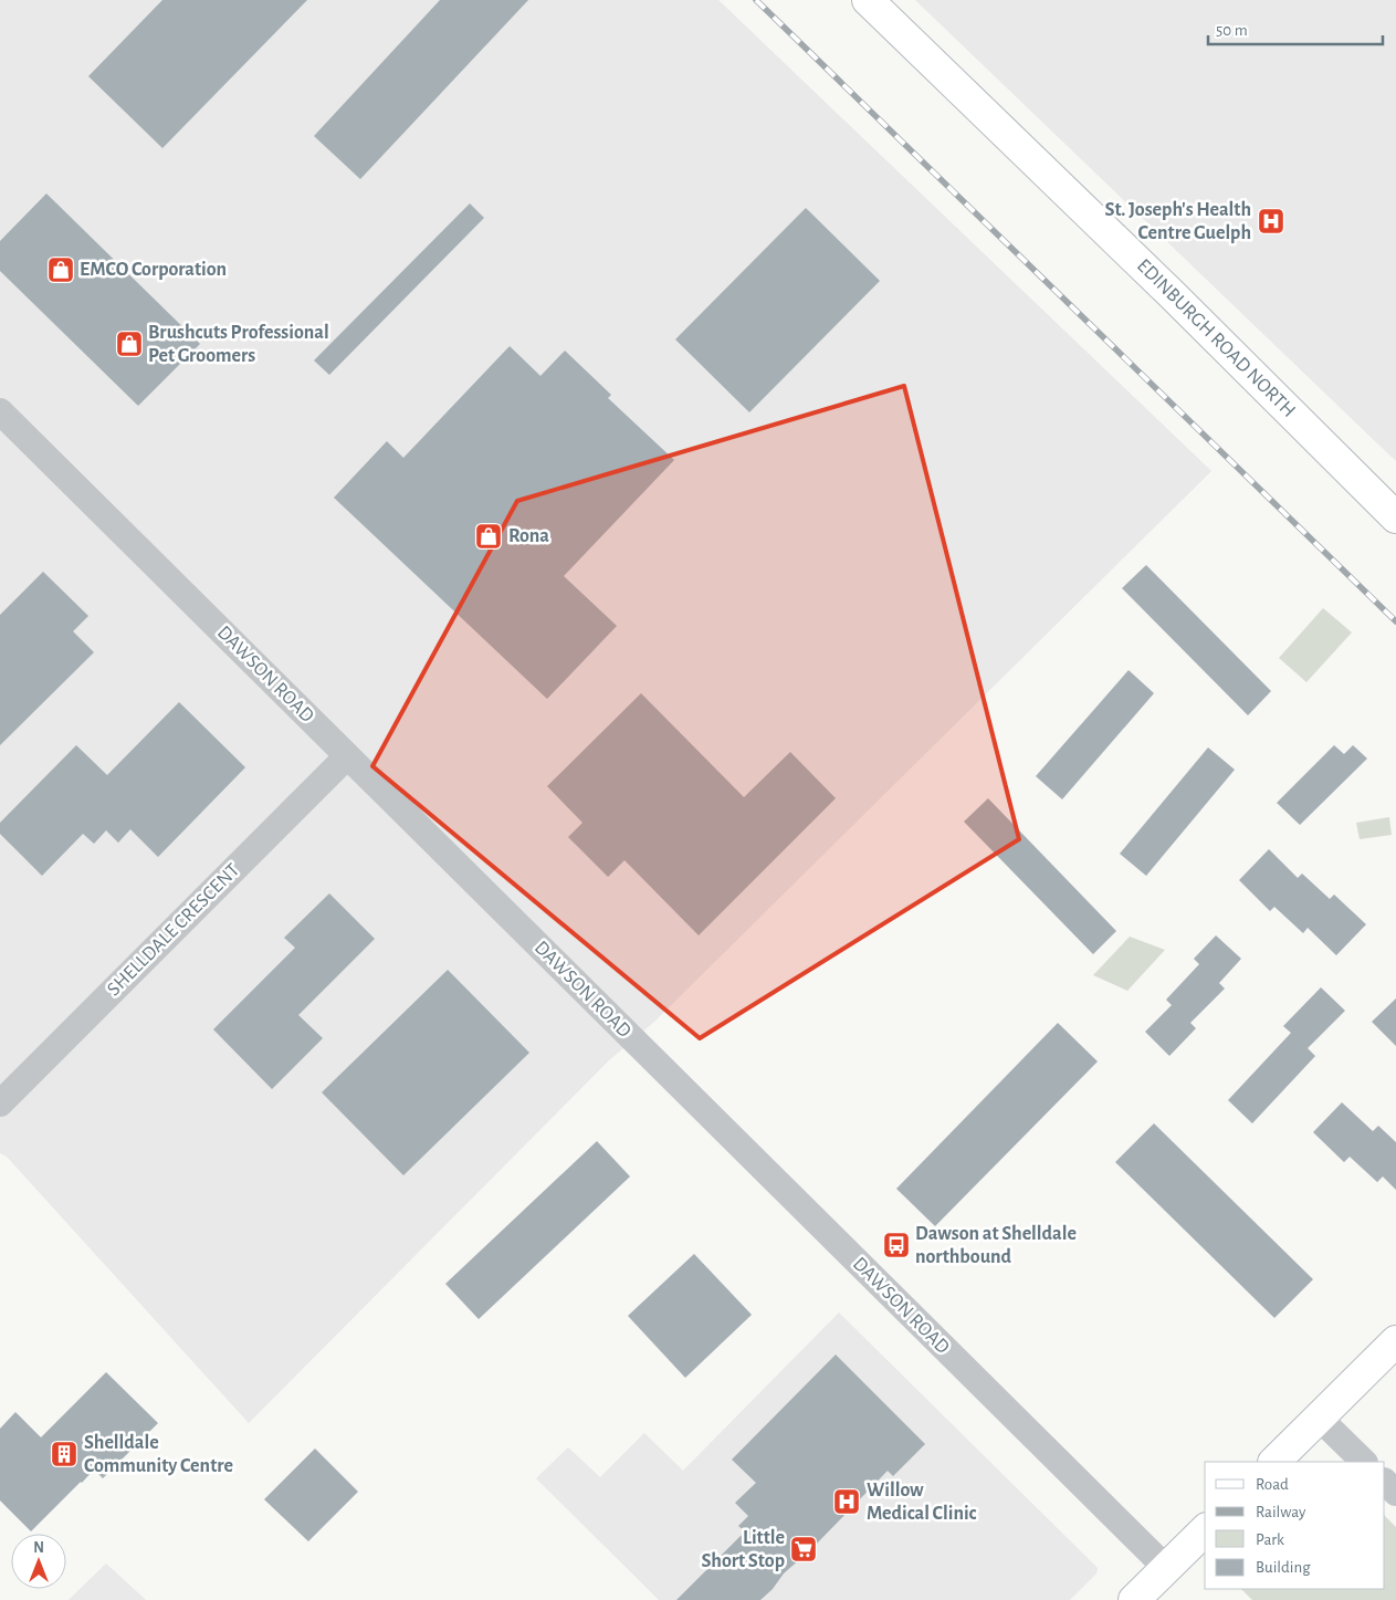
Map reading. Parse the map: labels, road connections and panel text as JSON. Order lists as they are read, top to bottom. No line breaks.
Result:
{"streets":{"main road":["EDINBURGH ROAD NORTH"],"street":["DAWSON ROAD","SHELLDALE CRESCENT"]},"crossings":[["DAWSON ROAD","SHELLDALE CRESCENT"]],"places":{"hospital":["St. Joseph's Health Centre Guelph","Willow Medical Clinic"],"shop":["EMCO Corporation","Brushcuts Professional Pet Groomers","Rona"],"bus stop":["Dawson at Shelldale northbound"],"building":["Shelldale Community Centre"],"supermarket":["Little Short Stop"]},"legend":["Road","Railway","Park","Building"],"scale_bar":"50 m","north":"top"}
